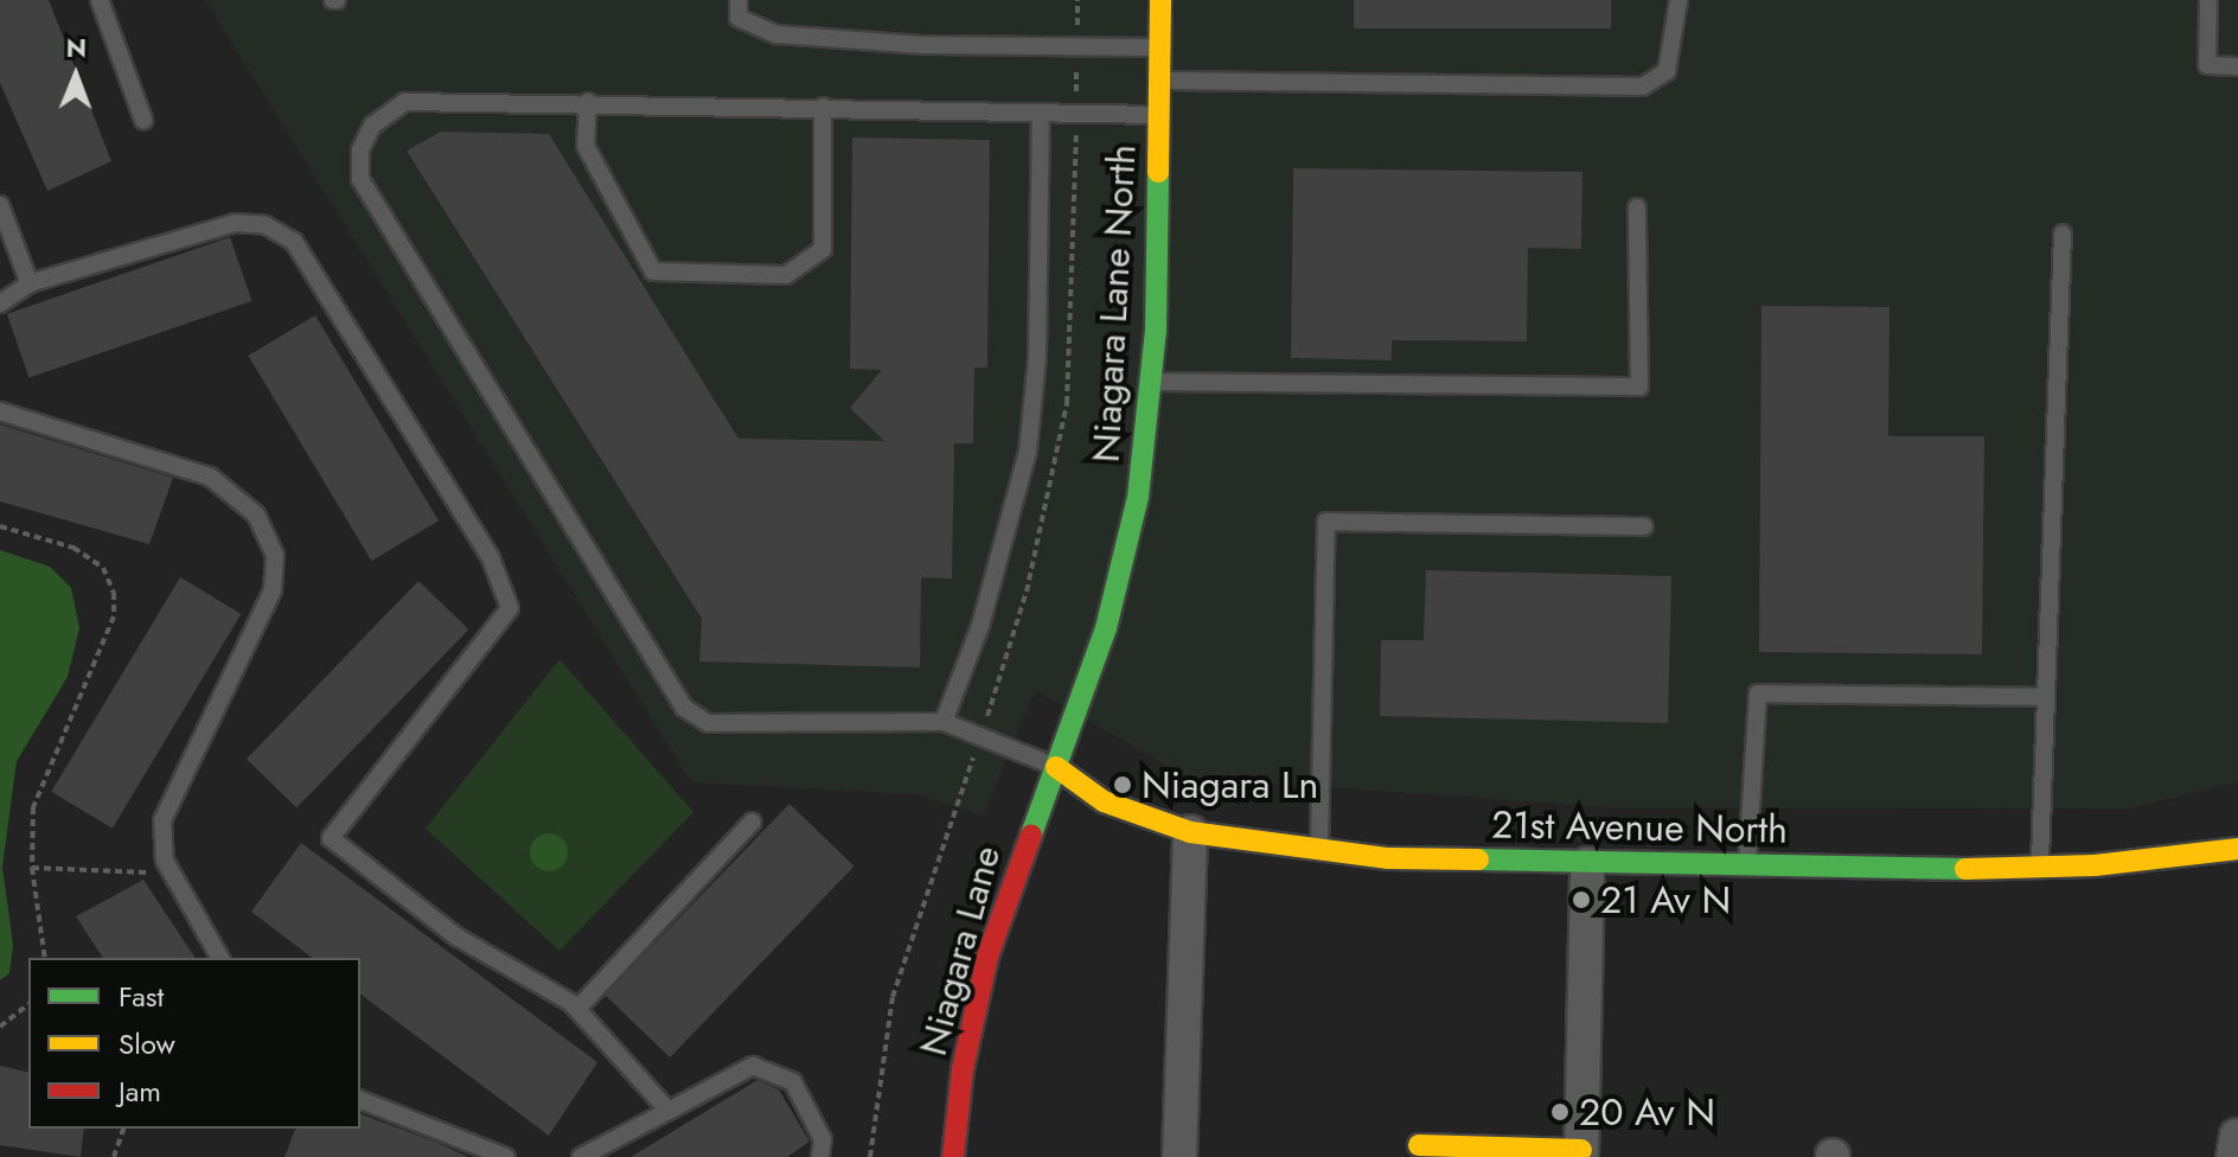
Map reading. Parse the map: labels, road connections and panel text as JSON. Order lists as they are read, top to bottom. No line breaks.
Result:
{"streets":{"street":["Niagara Lane North","21st Avenue North","Niagara Lane"]},"crossings":[["Niagara Lane North","21st Avenue North"],["Niagara Lane North","Niagara Lane"],["21st Avenue North","Niagara Lane"]],"places":["Niagara Ln","21 Av N","20 Av N"],"legend":["Fast","Slow","Jam"],"north":"top"}
